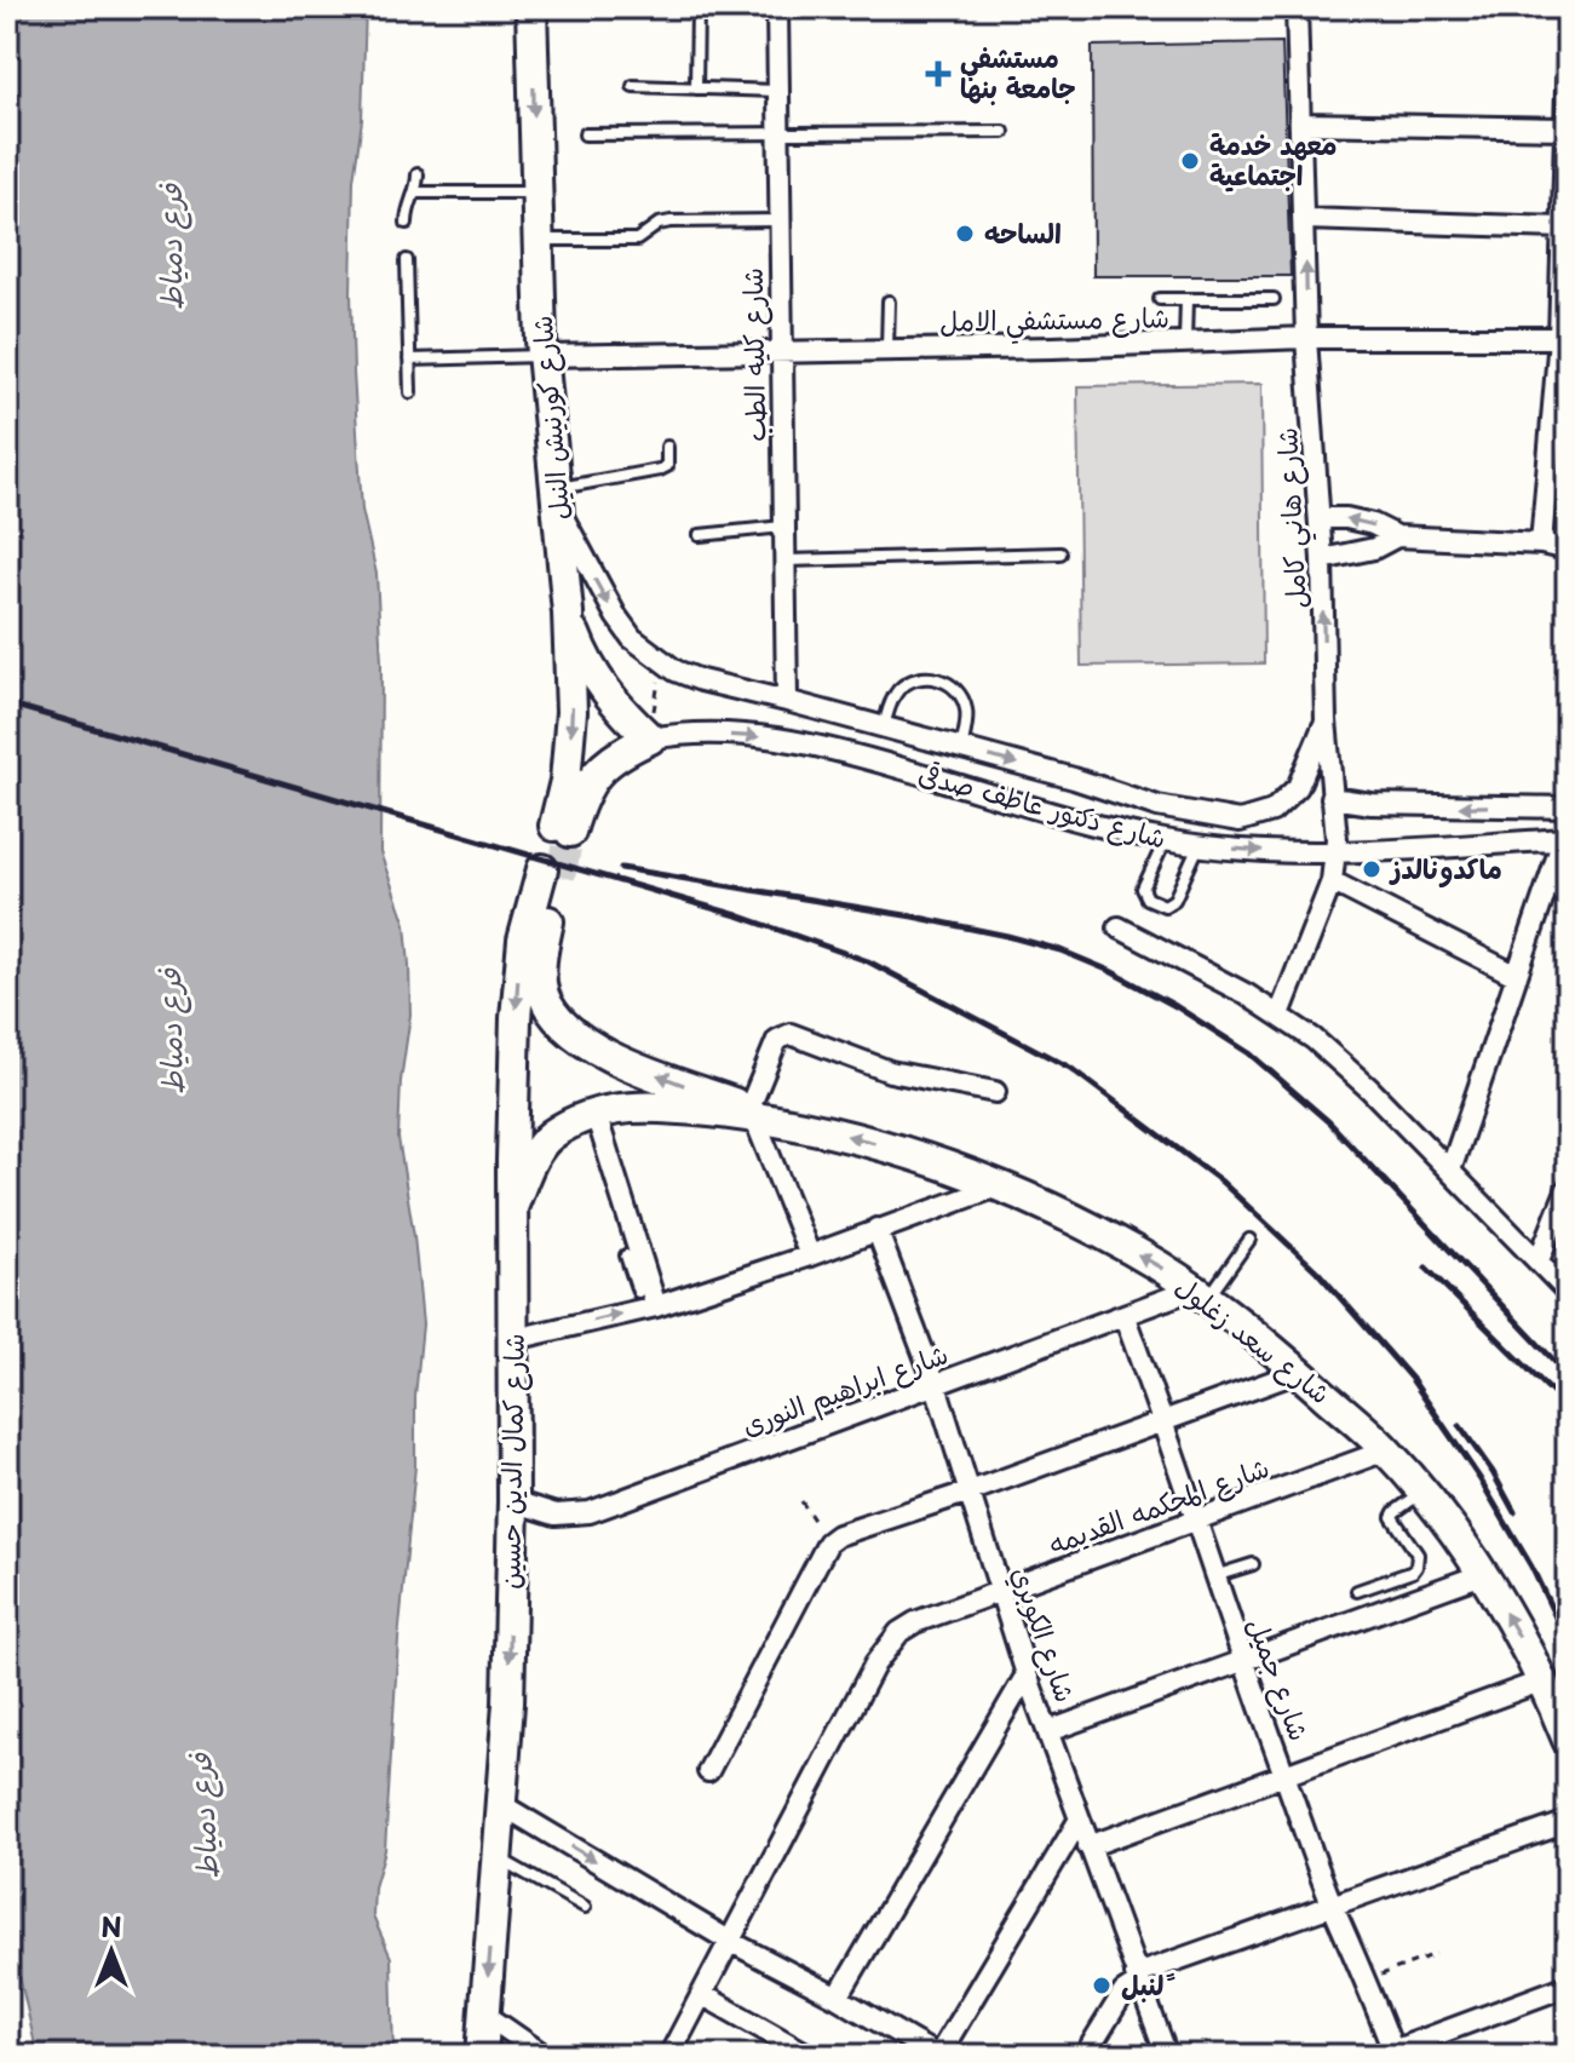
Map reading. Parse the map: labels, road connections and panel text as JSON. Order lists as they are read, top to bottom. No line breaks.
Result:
{"streets":{"main road":["شارع كورنيش النيل","شارع دكتور عاطف صدقى","شارع سعد زغلول","شارع كمال الدين حسين"],"street":["شارع مستشفي الامل","شارع كليه الطب","شارع هاني كامل","شارع ابراهيم النورى","شارع المحكمه القديمه","شارع الكوبري","شارع جميل"]},"crossings":[["شارع مستشفي الامل","شارع كليه الطب"],["شارع مستشفي الامل","شارع كورنيش النيل"],["شارع مستشفي الامل","شارع هاني كامل"],["شارع كليه الطب","شارع دكتور عاطف صدقى"],["شارع كورنيش النيل","شارع دكتور عاطف صدقى"],["شارع هاني كامل","شارع دكتور عاطف صدقى"],["شارع سعد زغلول","شارع ابراهيم النورى"],["شارع سعد زغلول","شارع كمال الدين حسين"],["شارع سعد زغلول","شارع المحكمه القديمه"],["شارع ابراهيم النورى","شارع كمال الدين حسين"],["شارع ابراهيم النورى","شارع الكوبري"],["شارع ابراهيم النورى","شارع جميل"],["شارع المحكمه القديمه","شارع الكوبري"],["شارع المحكمه القديمه","شارع جميل"]],"one_way":["شارع كورنيش النيل","شارع سعد زغلول","شارع كمال الدين حسين"],"water":["فرع دمياط"],"places":{"health":["مستشفي جامعة بنها"],"other":["معهد خدمة اجتماعية","الساحه","ماكدونالدز","لنبل ً"]},"north":"top"}
